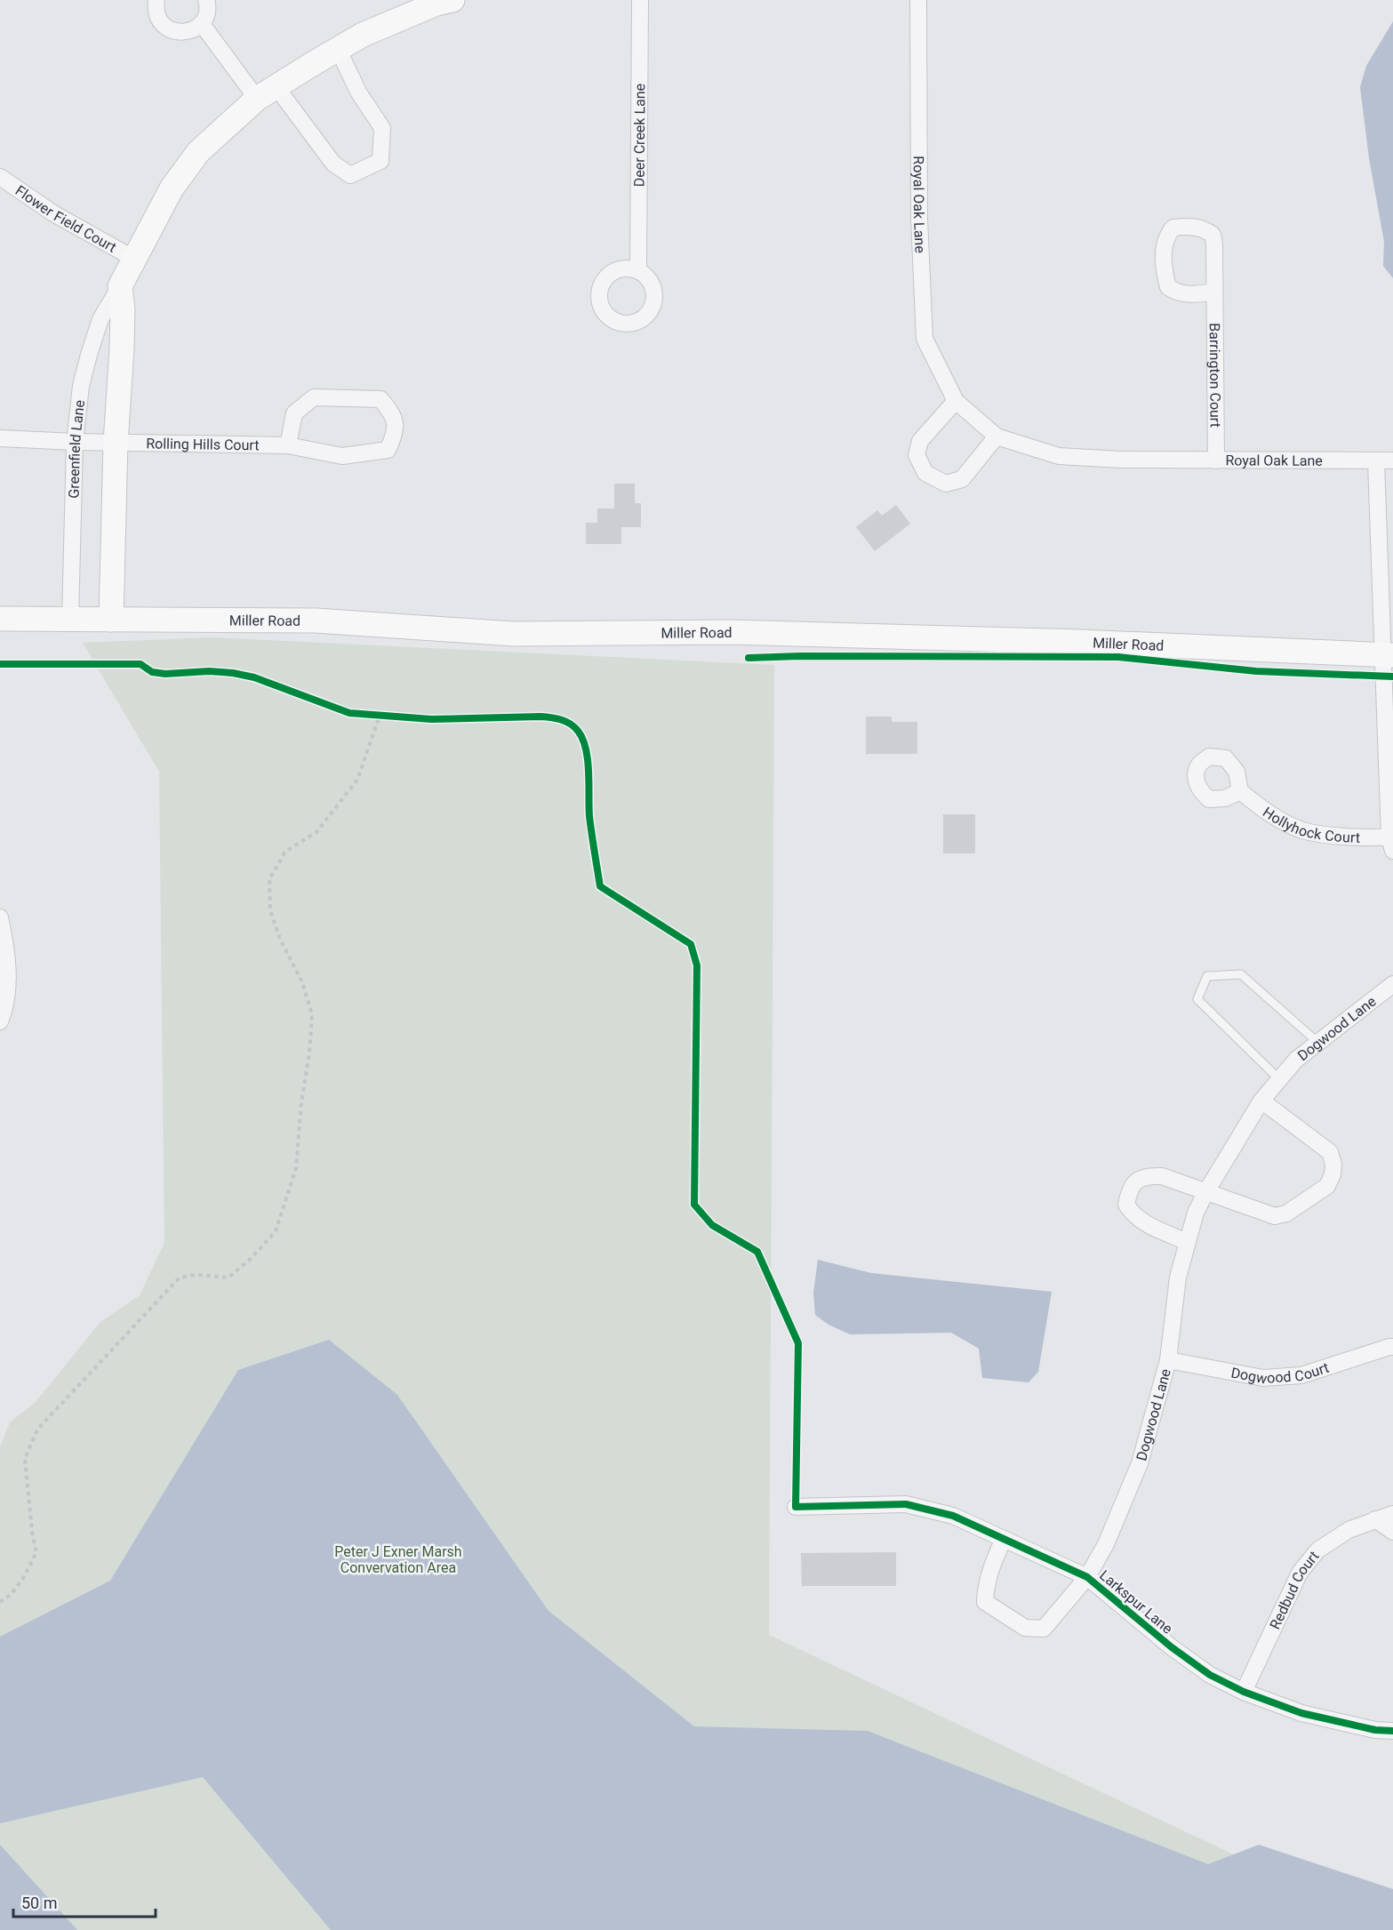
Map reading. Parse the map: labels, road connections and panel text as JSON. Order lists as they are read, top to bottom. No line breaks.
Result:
{"streets":{"street":["Deer Creek Lane","Royal Oak Lane","Flower Field Court","Barrington Court","Rolling Hills Court","Greenfield Lane","Miller Road","Hollyhock Court","Dogwood Lane","Dogwood Court","Redbud Court","Larkspur Lane"]},"crossings":[["Royal Oak Lane","Barrington Court"],["Flower Field Court","Greenfield Lane"],["Rolling Hills Court","Greenfield Lane"],["Greenfield Lane","Miller Road"],["Dogwood Lane","Dogwood Court"],["Dogwood Lane","Larkspur Lane"],["Redbud Court","Larkspur Lane"]],"parks":["Peter J Exner Marsh Convervation Area"],"scale_bar":"50 m"}
